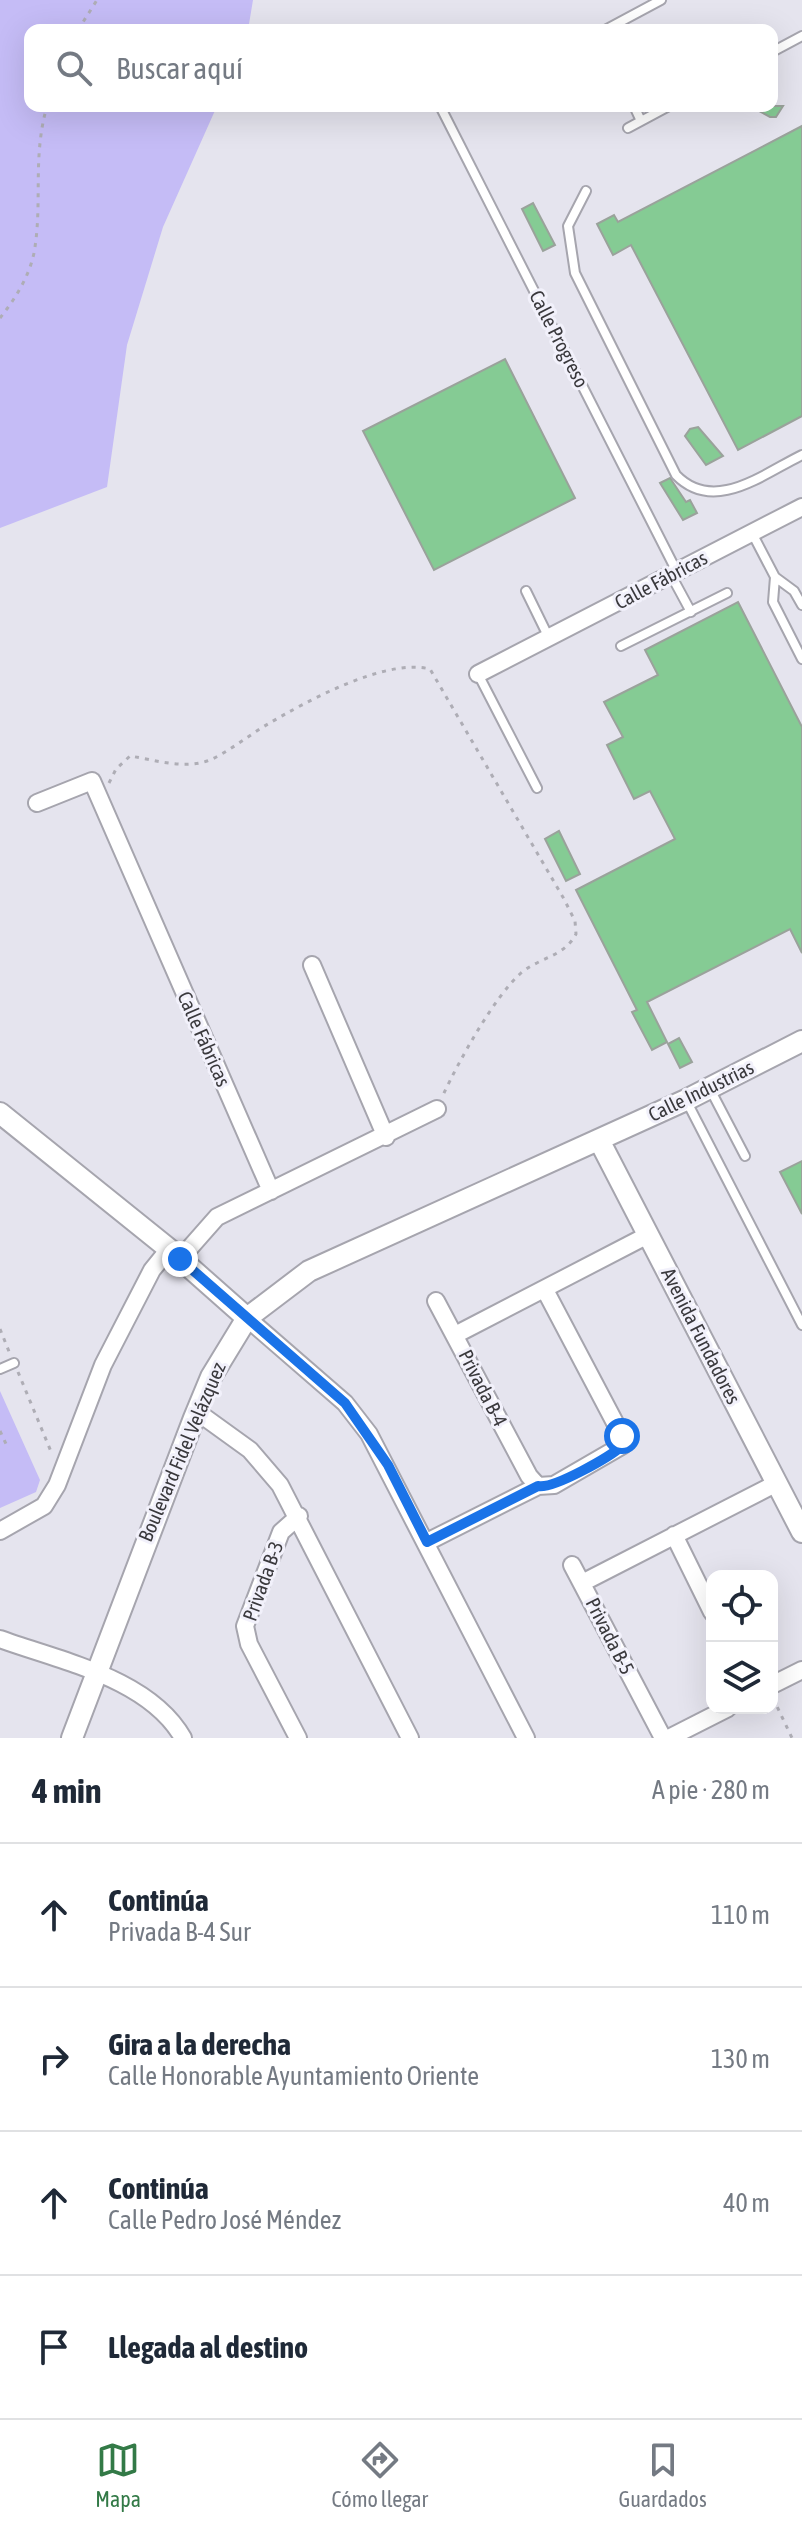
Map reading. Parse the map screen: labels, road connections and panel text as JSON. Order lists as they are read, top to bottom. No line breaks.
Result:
{"streets":{"street":["Calle Fábricas","Calle Industrias","Avenida Fundadores","Privada B-4","Boulevard Fidel Velázquez","Privada B-3","Privada B-5"],"lane":["Calle Progreso"]},"crossings":[["Calle Progreso","Calle Fábricas"],["Calle Industrias","Avenida Fundadores"],["Calle Industrias","Boulevard Fidel Velázquez"],["Avenida Fundadores","Privada B-4"],["Avenida Fundadores","Boulevard Fidel Velázquez"],["Avenida Fundadores","Privada B-5"],["Boulevard Fidel Velázquez","Privada B-3"]],"page":{"search":"Buscar aquí","heading":["4 min","A pie · 280 m"],"list":[["Continúa","Privada B-4 Sur","110 m"],["Gira a la derecha","Calle Honorable Ayuntamiento Oriente","130 m"],["Continúa","Calle Pedro José Méndez","40 m"],"Llegada al destino"],"nav":["Mapa","Cómo llegar","Guardados"]}}
